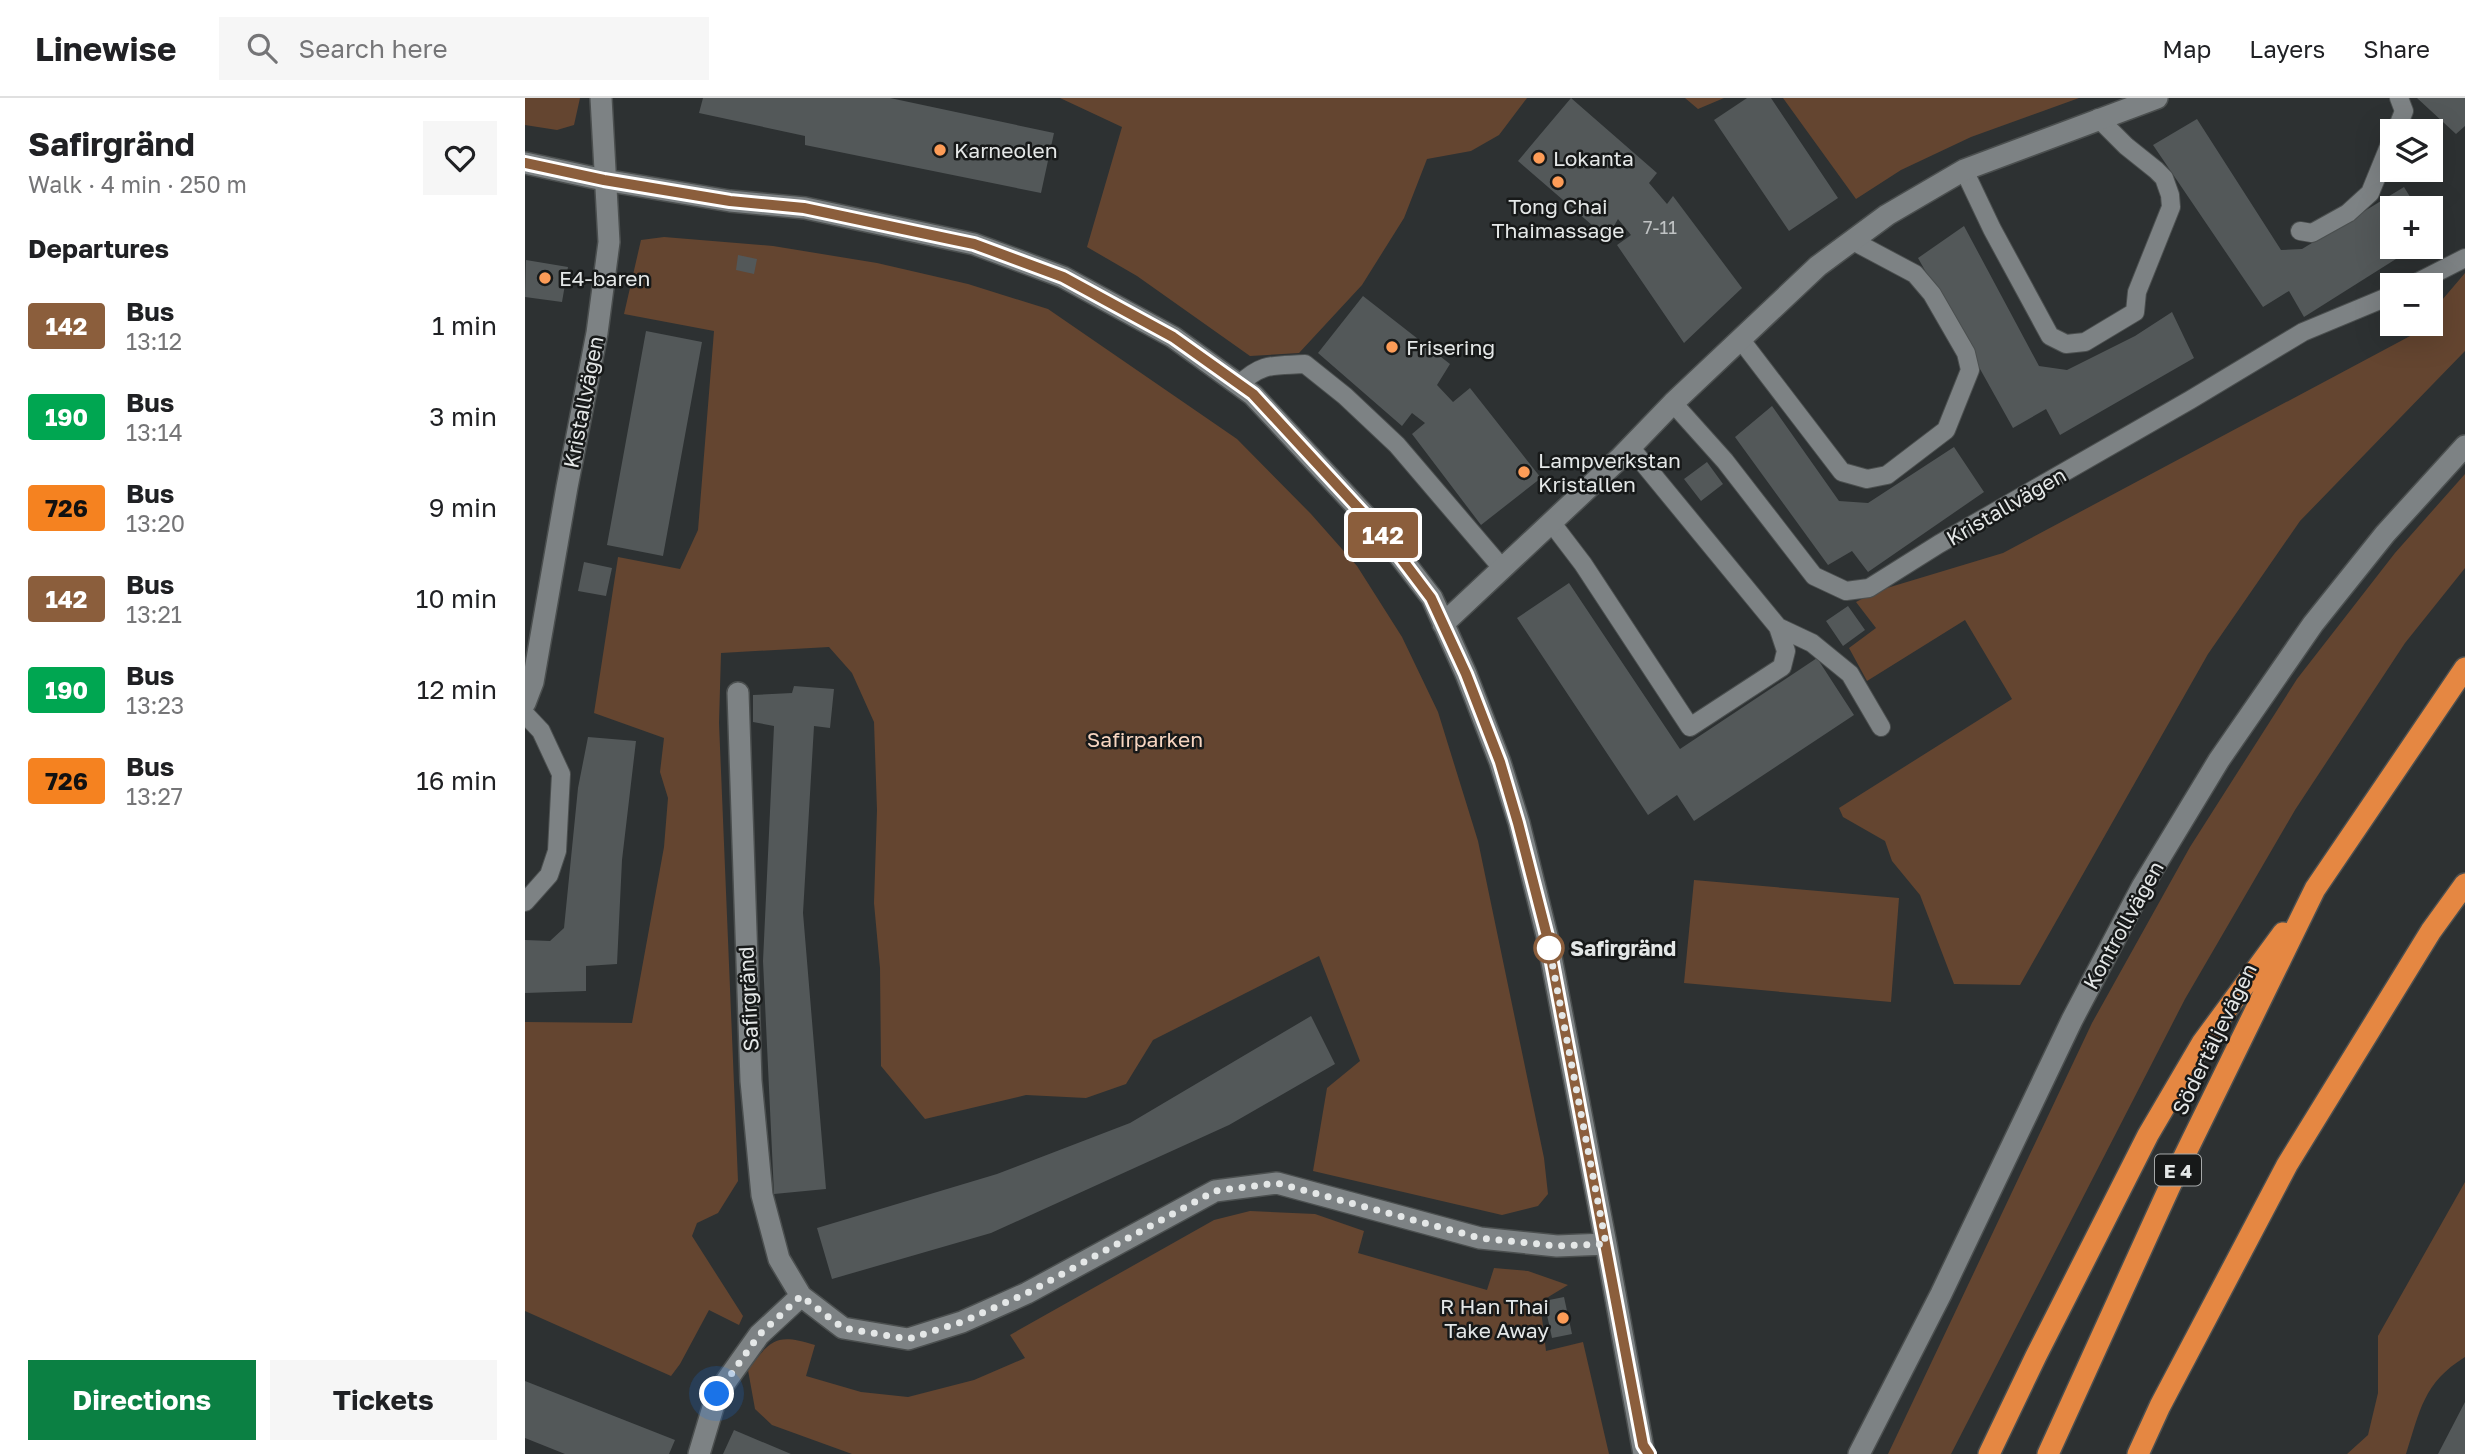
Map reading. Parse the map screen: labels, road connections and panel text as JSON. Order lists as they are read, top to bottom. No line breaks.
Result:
{"streets":{"highway":["Södertäljevägen","E 4"],"street":["Kristallvägen","Kontrollvägen","Safirgränd"]},"parks":["Safirparken"],"places":["Karneolen","Lokanta","Tong Chai Thaimassage","E4-baren","Frisering","Lampverkstan Kristallen","Safirgränd","R Han Thai Take Away"],"lines":["bus line 142"],"house_numbers":["7-11"],"page":{"header":"Linewise","search":"Search here","nav":["Map","Layers","Share"],"heading":[["Safirgränd","Walk · 4 min · 250 m"],"Departures"],"on_map":"142","map_buttons":["+","−"],"list":[{"mark":"142","name":"Bus","note":"13:12","value":"1 min"},{"mark":"190","name":"Bus","note":"13:14","value":"3 min"},{"mark":"726","name":"Bus","note":"13:20","value":"9 min"},{"mark":"142","name":"Bus","note":"13:21","value":"10 min"},{"mark":"190","name":"Bus","note":"13:23","value":"12 min"},{"mark":"726","name":"Bus","note":"13:27","value":"16 min"}],"buttons":["Directions","Tickets"]}}
